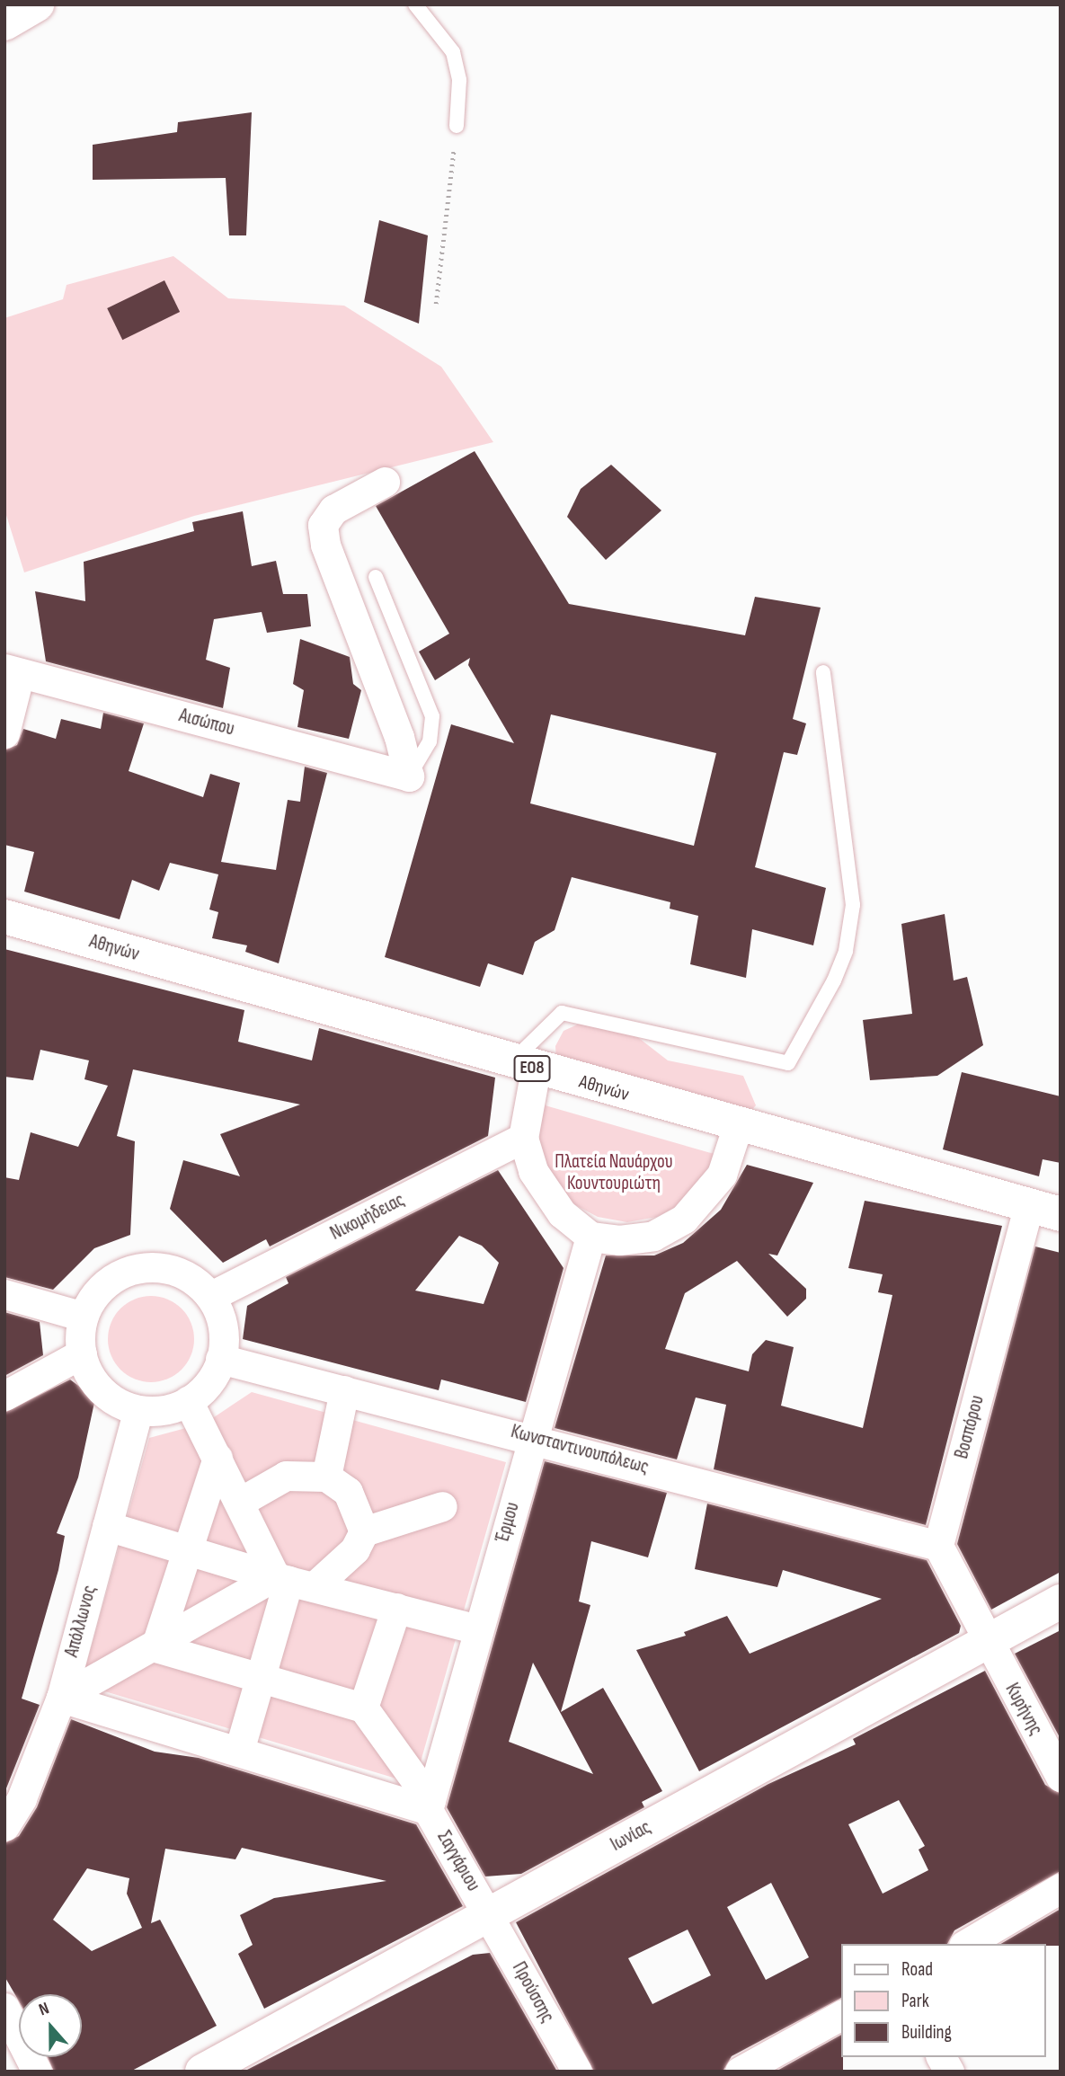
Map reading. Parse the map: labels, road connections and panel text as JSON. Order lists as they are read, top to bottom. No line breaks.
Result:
{"streets":{"main road":["Αθηνών","ΕΟ8","Ιωνίας"],"street":["Αισώπου","Νικομήδειας","Βοσπόρου","Κωνσταντινουπόλεως","Έρμου","Απόλλωνος","Κυρήνης","Σαγγάριου","Προύσσης"]},"crossings":[["Αθηνών","Βοσπόρου"],["Νικομήδειας","Κωνσταντινουπόλεως"],["Νικομήδειας","Απόλλωνος"],["Βοσπόρου","Κωνσταντινουπόλεως"],["Κωνσταντινουπόλεως","Έρμου"],["Κωνσταντινουπόλεως","Απόλλωνος"],["Έρμου","Σαγγάριου"],["Κυρήνης","Ιωνίας"],["Ιωνίας","Σαγγάριου"],["Ιωνίας","Προύσσης"],["Σαγγάριου","Προύσσης"]],"parks":["Πλατεία Ναυάρχου Κουντουριώτη"],"legend":["Road","Park","Building"],"north":"top"}
